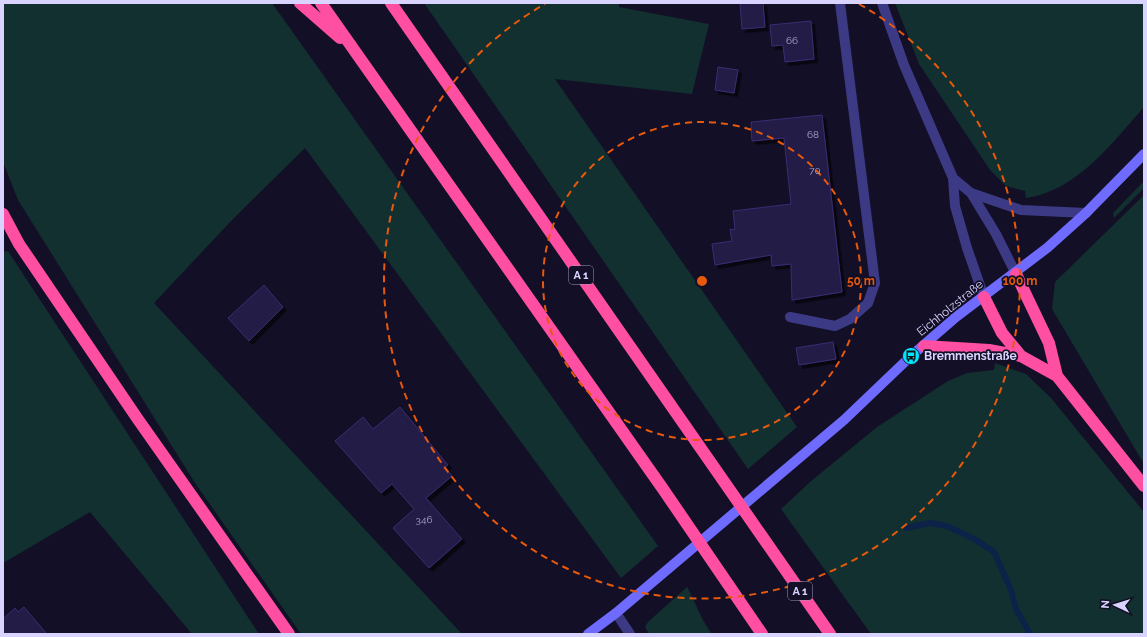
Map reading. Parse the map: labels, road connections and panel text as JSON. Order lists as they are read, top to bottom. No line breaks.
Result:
{"streets":{"highway":["A 1"],"main road":["Eichholzstraße"]},"places":{"bus stop":["Bremmenstraße"]},"house_numbers":["66","68","70","346"],"north":"left","rings":["50 m","100 m"]}
